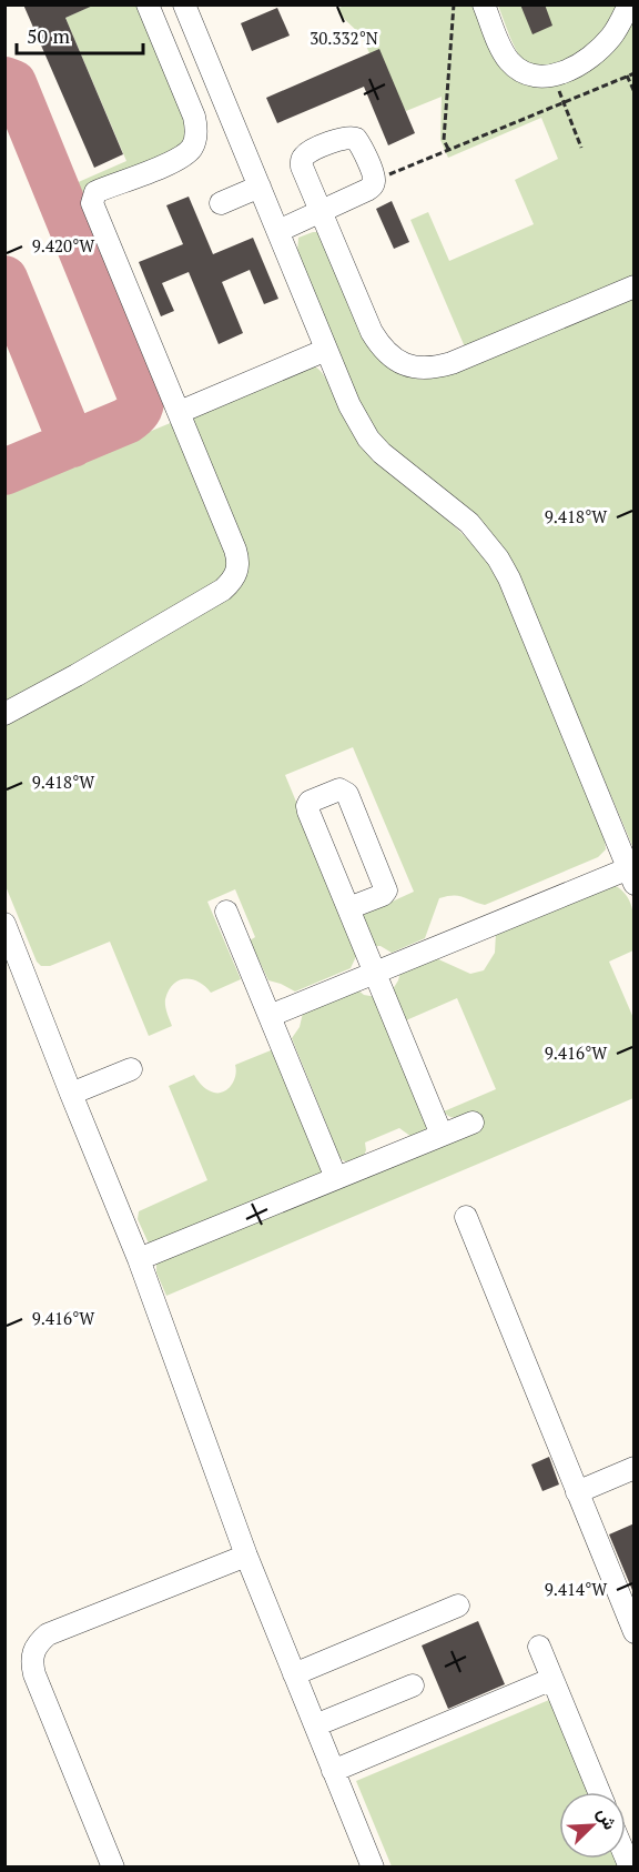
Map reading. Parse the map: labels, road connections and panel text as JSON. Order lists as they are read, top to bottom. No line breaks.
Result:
{"scale_bar":"50 m","north":"top right","coordinates":["30.332°N","9.420°W","9.418°W","9.416°W","9.414°W"]}
